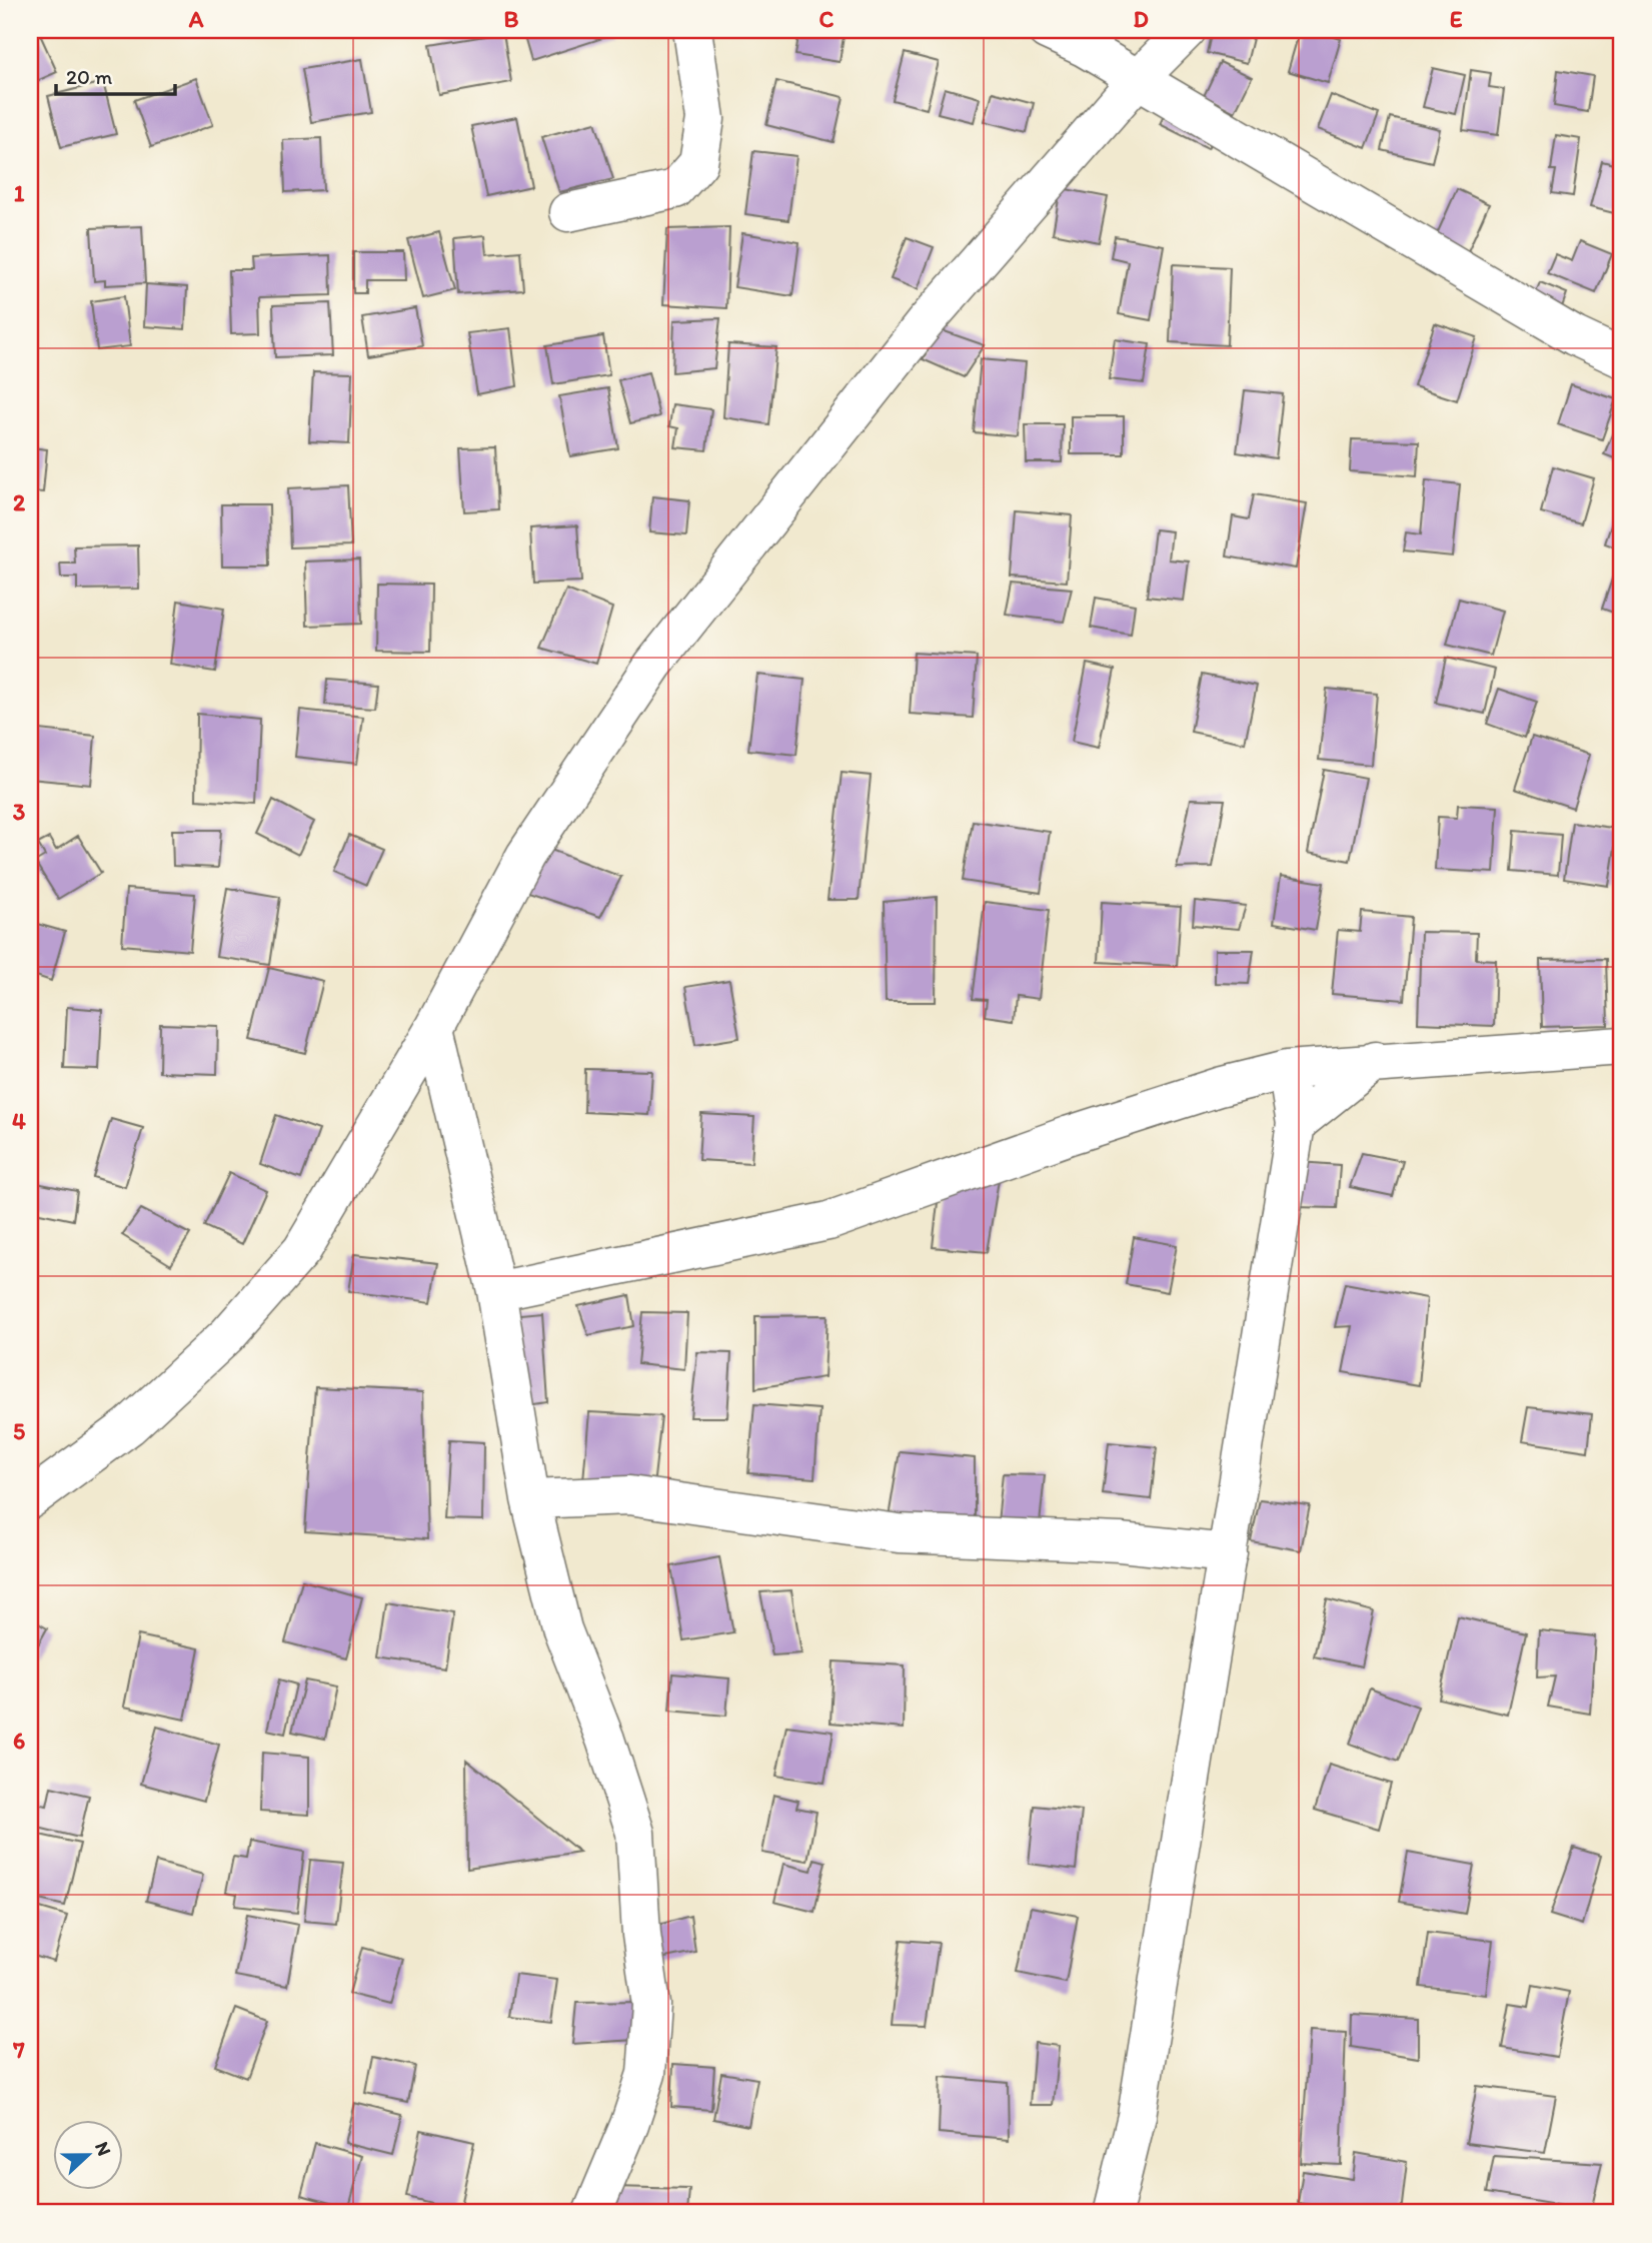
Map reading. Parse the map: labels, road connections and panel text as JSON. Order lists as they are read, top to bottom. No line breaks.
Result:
{"scale_bar":"20 m","north":"right","grid":{"columns":["A","B","C","D","E"],"rows":["1","2","3","4","5","6","7"]}}
